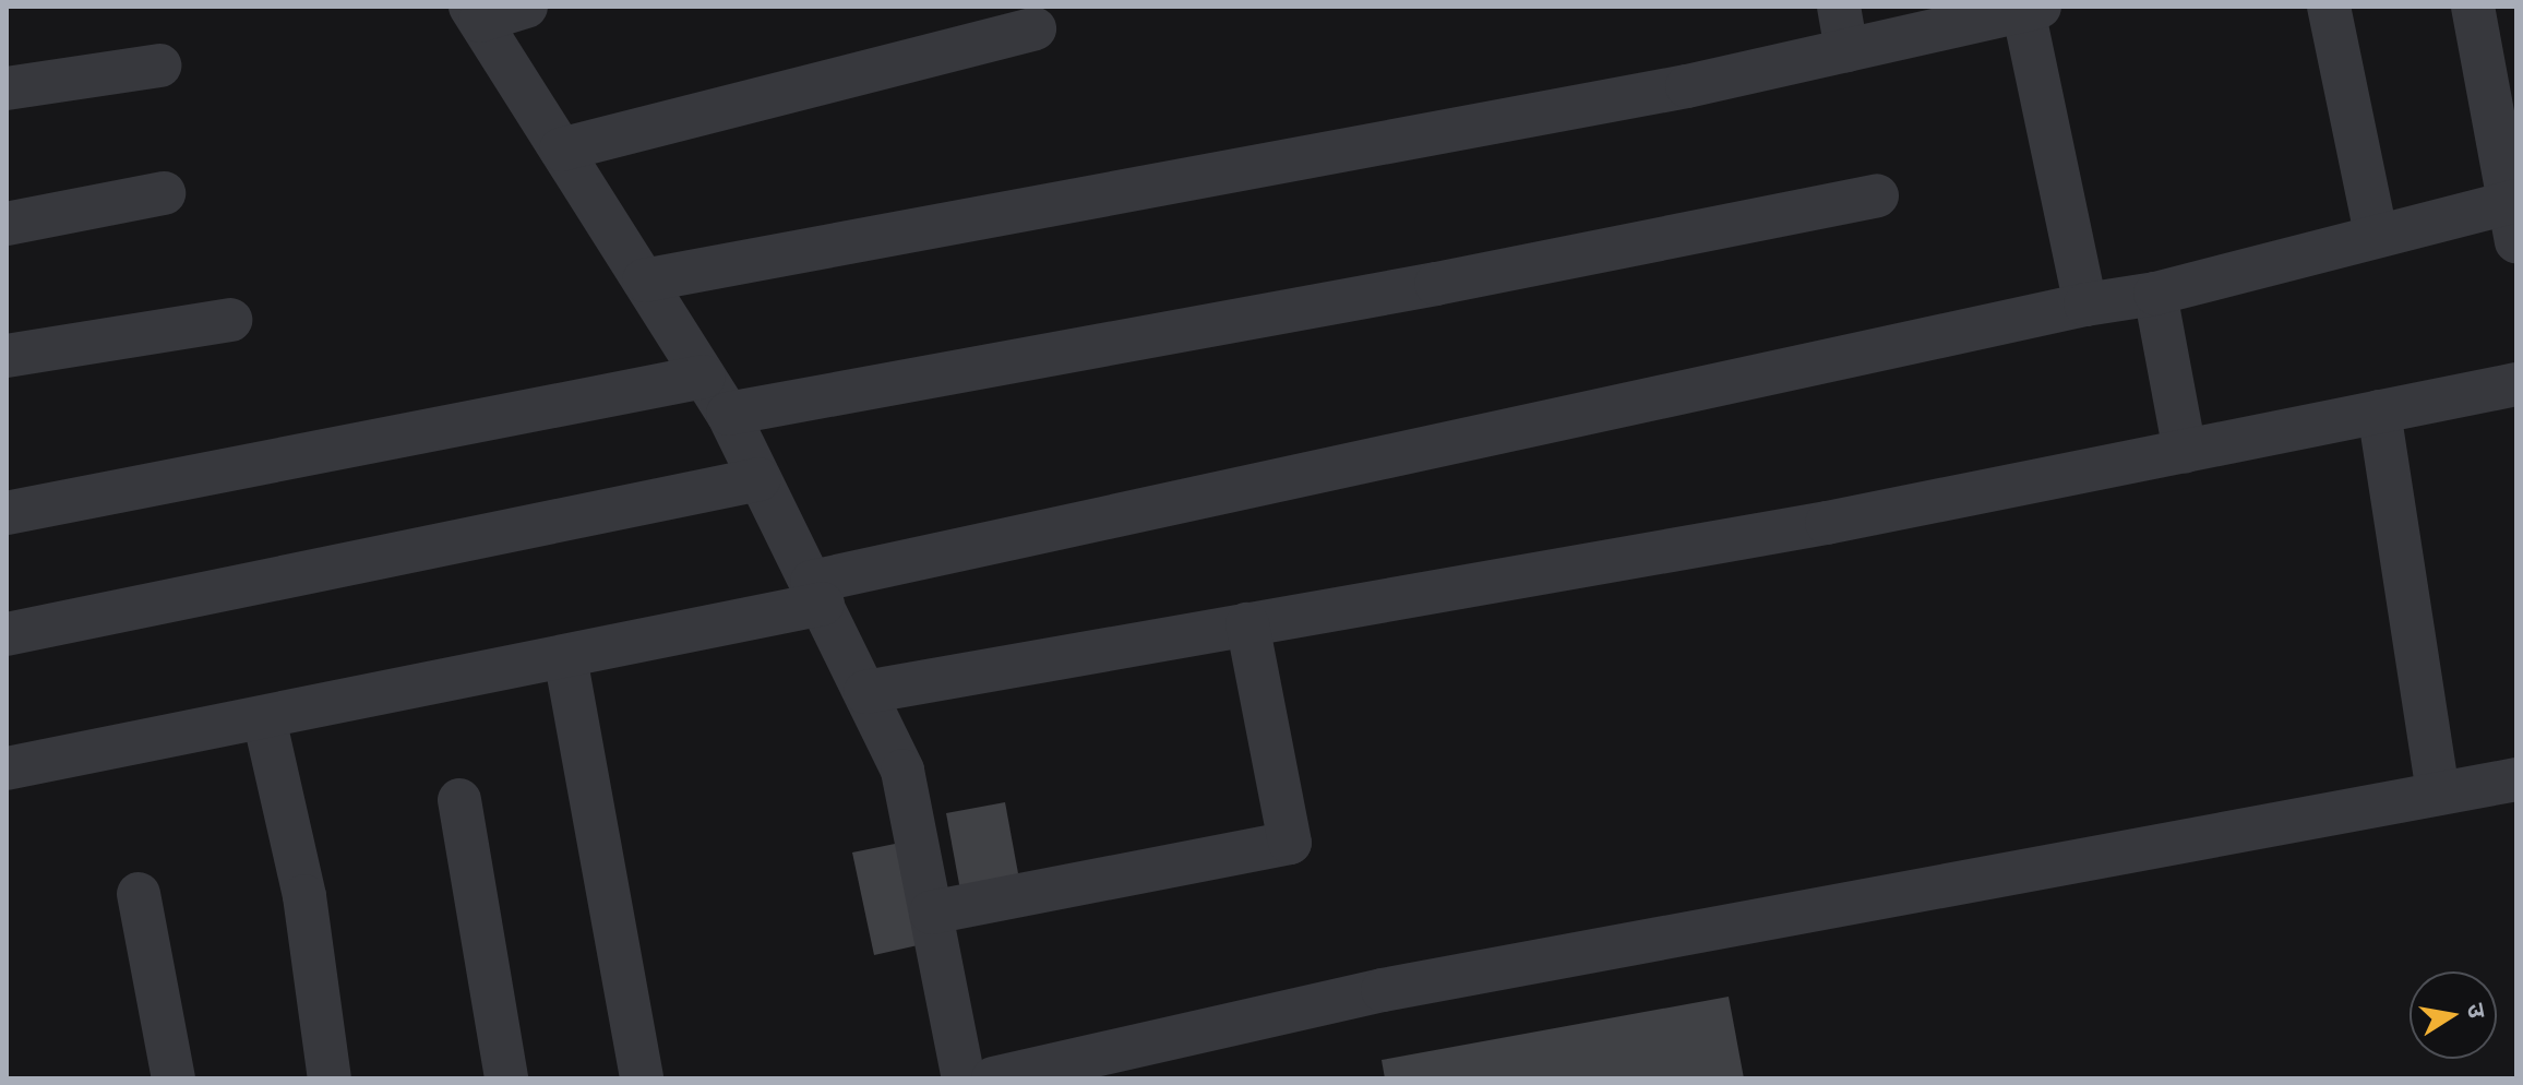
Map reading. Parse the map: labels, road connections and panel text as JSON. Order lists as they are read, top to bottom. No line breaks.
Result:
{"north":"right"}
